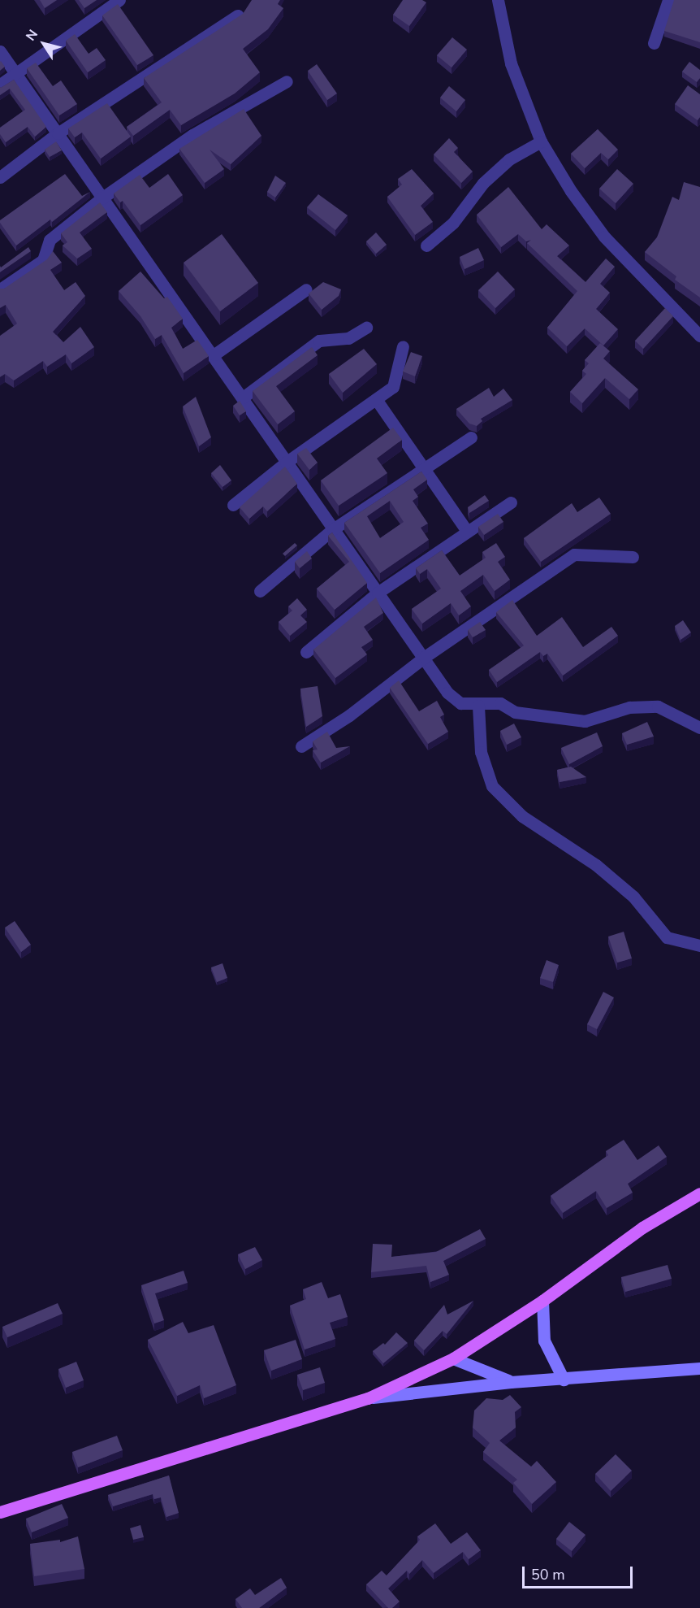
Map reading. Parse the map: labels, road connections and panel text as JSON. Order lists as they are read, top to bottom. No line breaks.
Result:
{"scale_bar":"50 m","north":"top left"}
